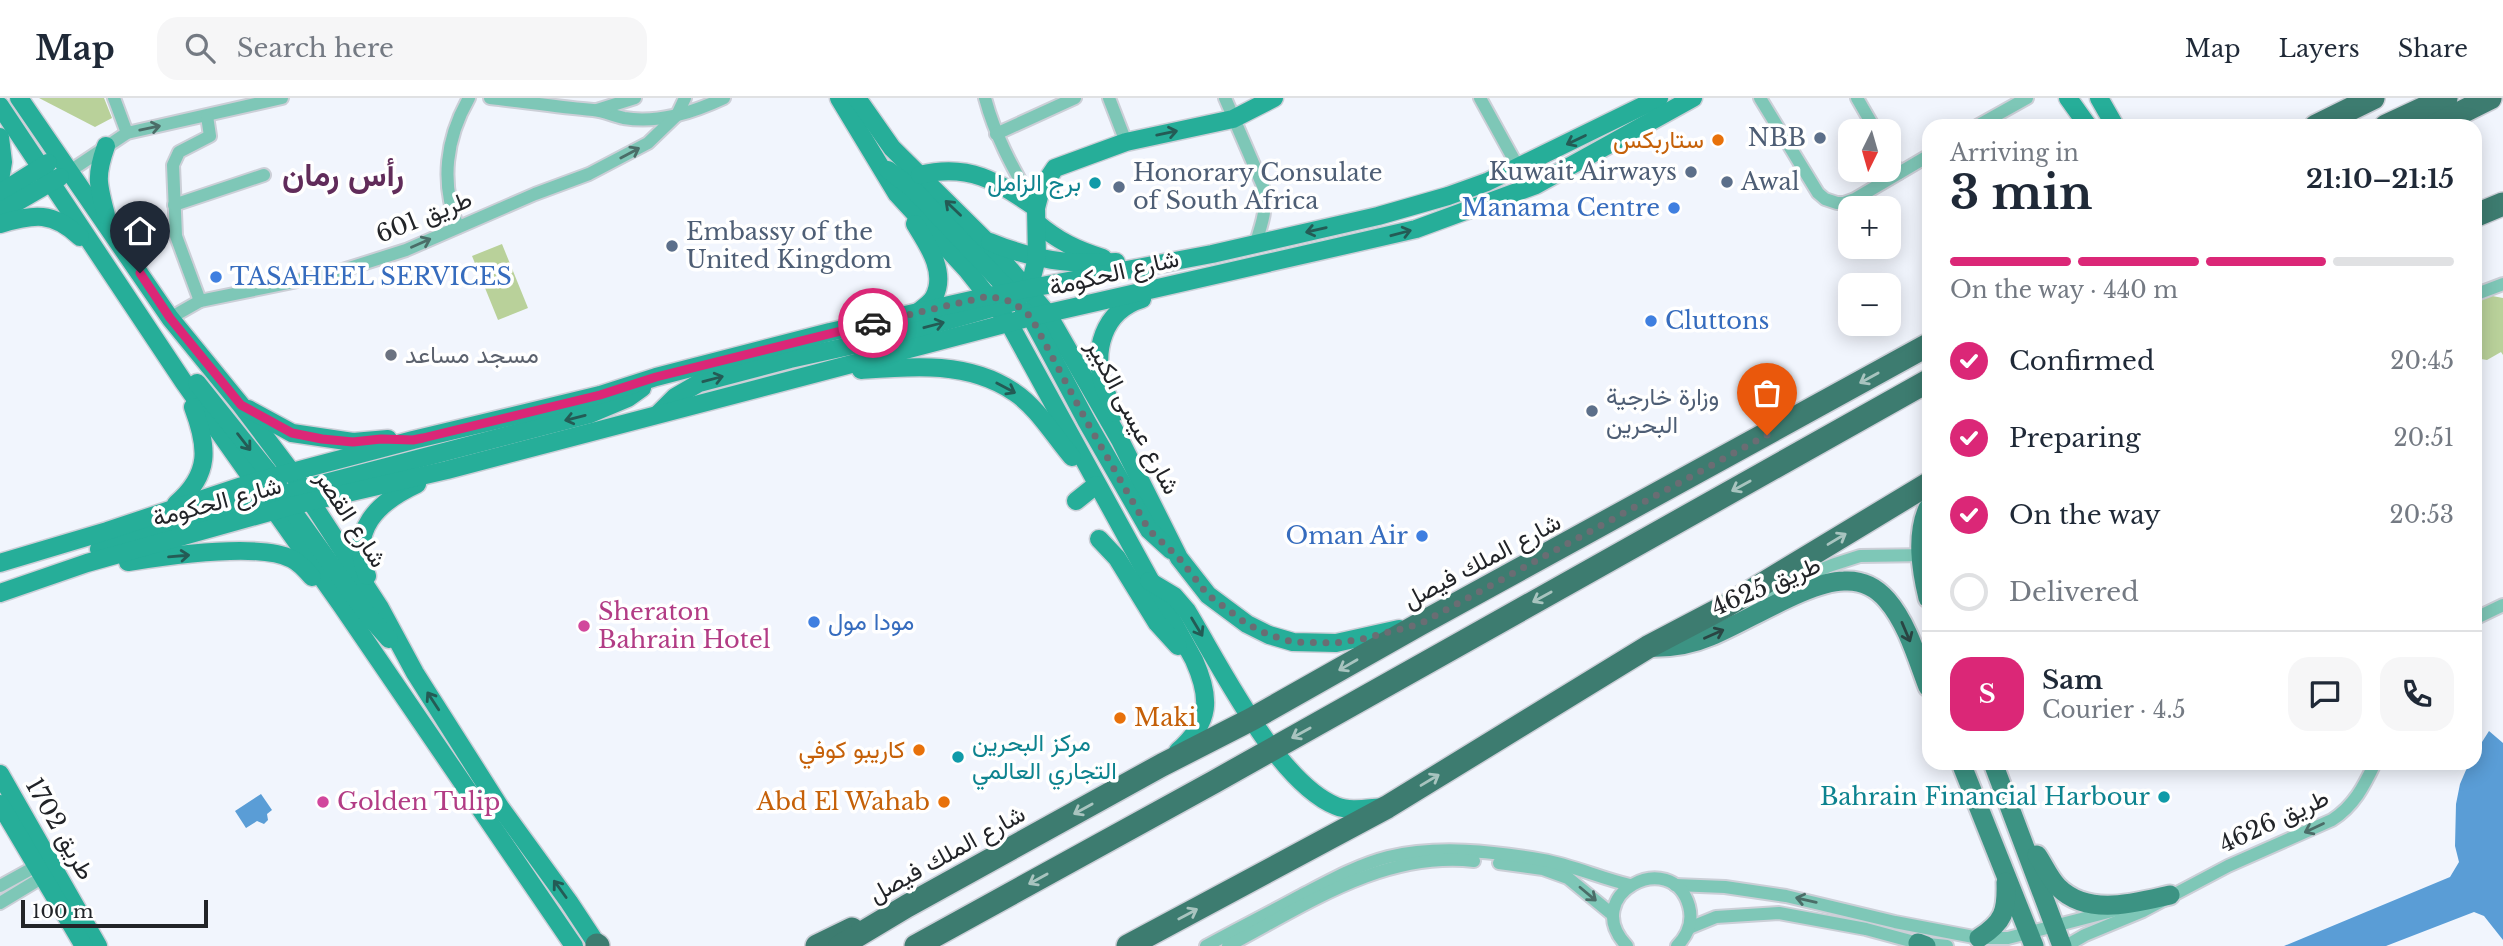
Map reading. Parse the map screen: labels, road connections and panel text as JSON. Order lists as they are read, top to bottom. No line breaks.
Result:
{"streets":{"highway":["شارع الملك فيصل"],"main road":["شارع الحكومة","شارع عيسى الكبير","شارع القصر","طريق 4625","طريق 1702"],"street":["طريق 601","طريق 4626"]},"crossings":[["طريق 601","شارع القصر"],["شارع الحكومة","شارع عيسى الكبير"],["شارع الحكومة","شارع القصر"],["شارع عيسى الكبير","شارع الملك فيصل"]],"one_way":["طريق 601","طريق 4625"],"districts":["رأس رمان"],"places":["NBB","ستاربكس","Kuwait Airways","Awal","برج الزامل","Honorary Consulate of South Africa","Manama Centre","Embassy of the United Kingdom","TASAHEEL SERVICES","Cluttons","مسجد مساعد","وزارة خارجية البحرين","Oman Air","مودا مول","Sheraton Bahrain Hotel","Maki","كاريبو كوفي","مركز البحرين التجاري العالمي","Bahrain Financial Harbour","Golden Tulip","Abd El Wahab"],"scale_bar":"100 m","north":"bottom","page":{"header":"Map","search":"Search here","nav":["Map","Layers","Share"],"map_buttons":["+","−"],"heading":["3 min","Arriving in","21:10–21:15"],"panel":["Sam","Courier · 4.5"],"bar":"On the way · 440 m","list":[["Confirmed","20:45"],["Preparing","20:51"],["On the way","20:53"],"Delivered"],"round":"S","scale":"100 m"}}
